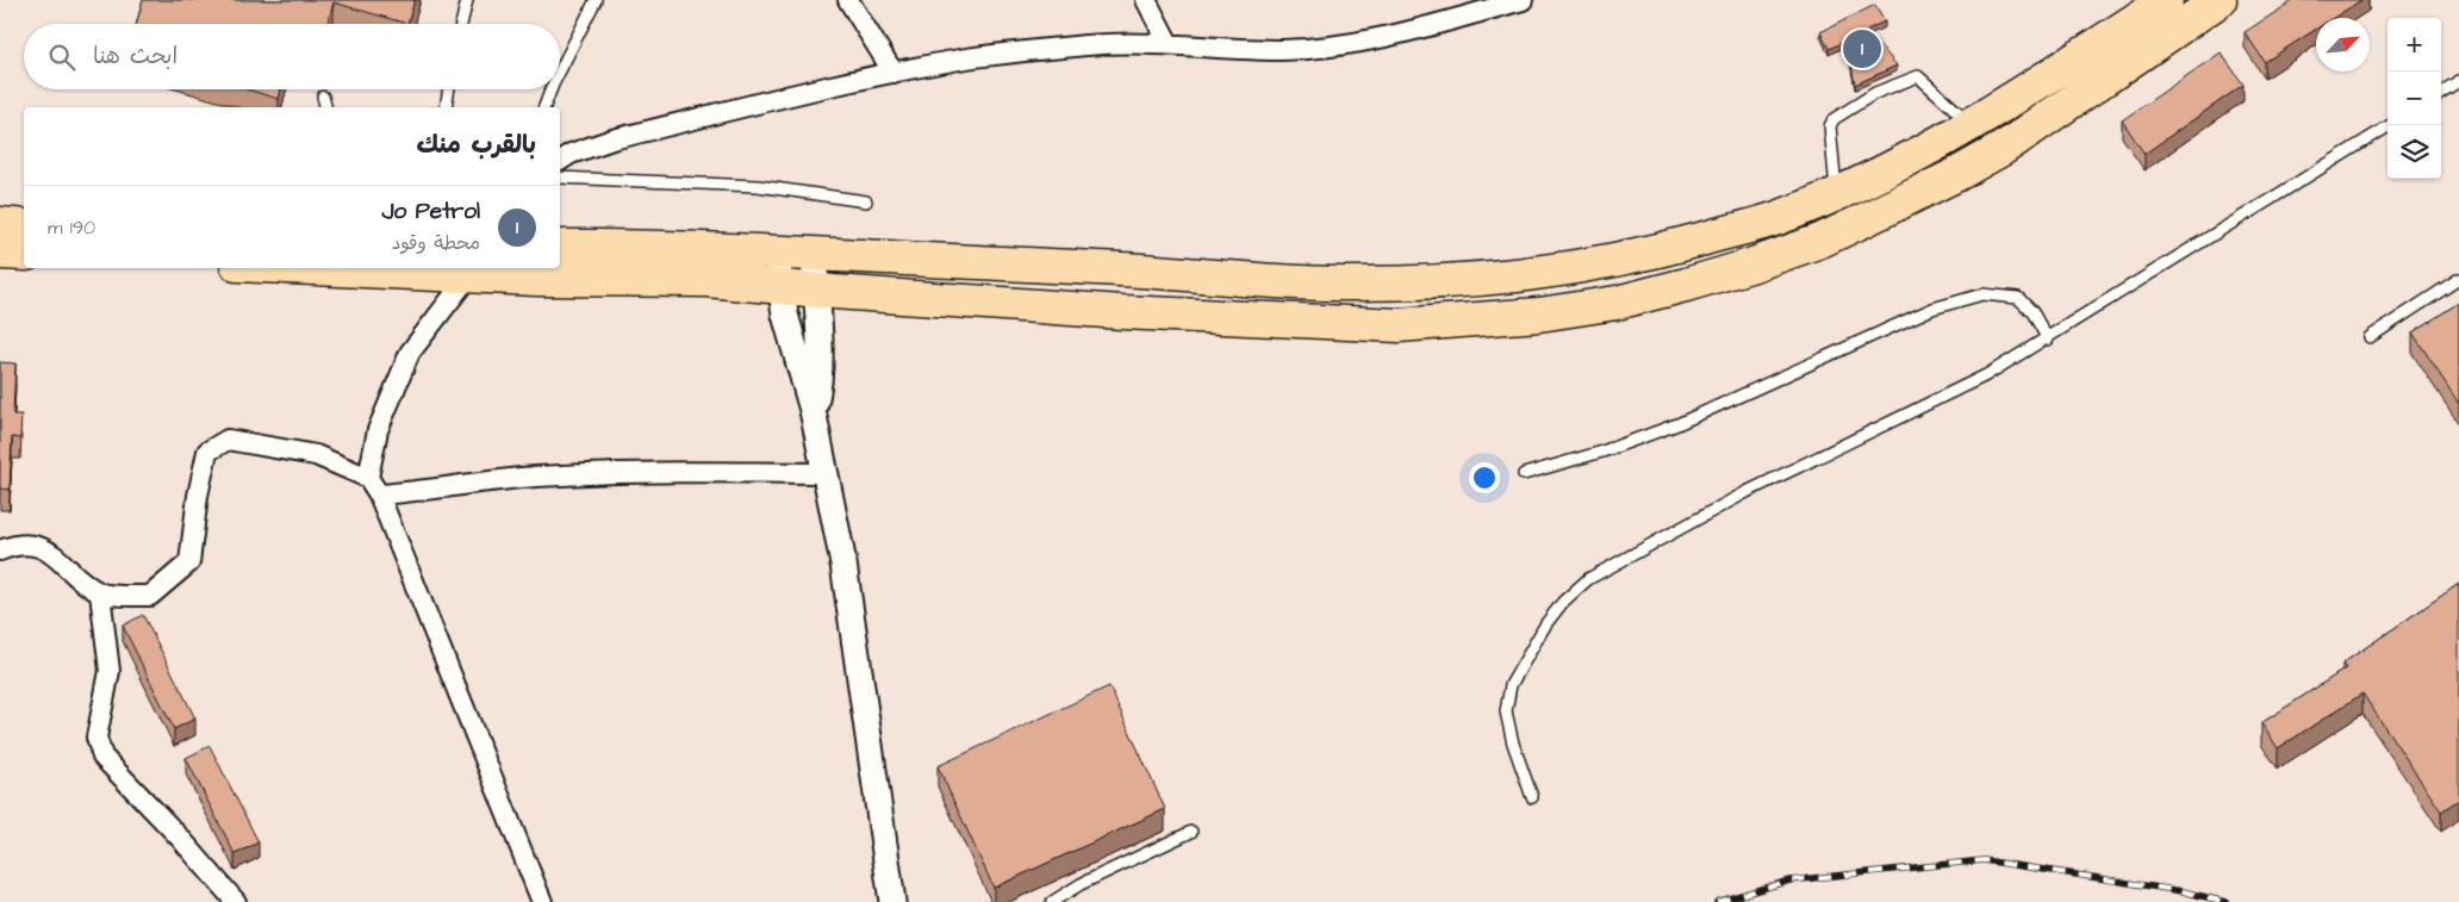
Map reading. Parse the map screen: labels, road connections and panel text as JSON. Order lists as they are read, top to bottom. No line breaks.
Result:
{"north":"top right","page":{"map_buttons":["+","−"],"search":"ابحث هنا","pins":"1","heading":"بالقرب منك","list":[{"mark":"1","name":"Jo Petrol","note":"محطة وقود","value":"190 m"}]}}
